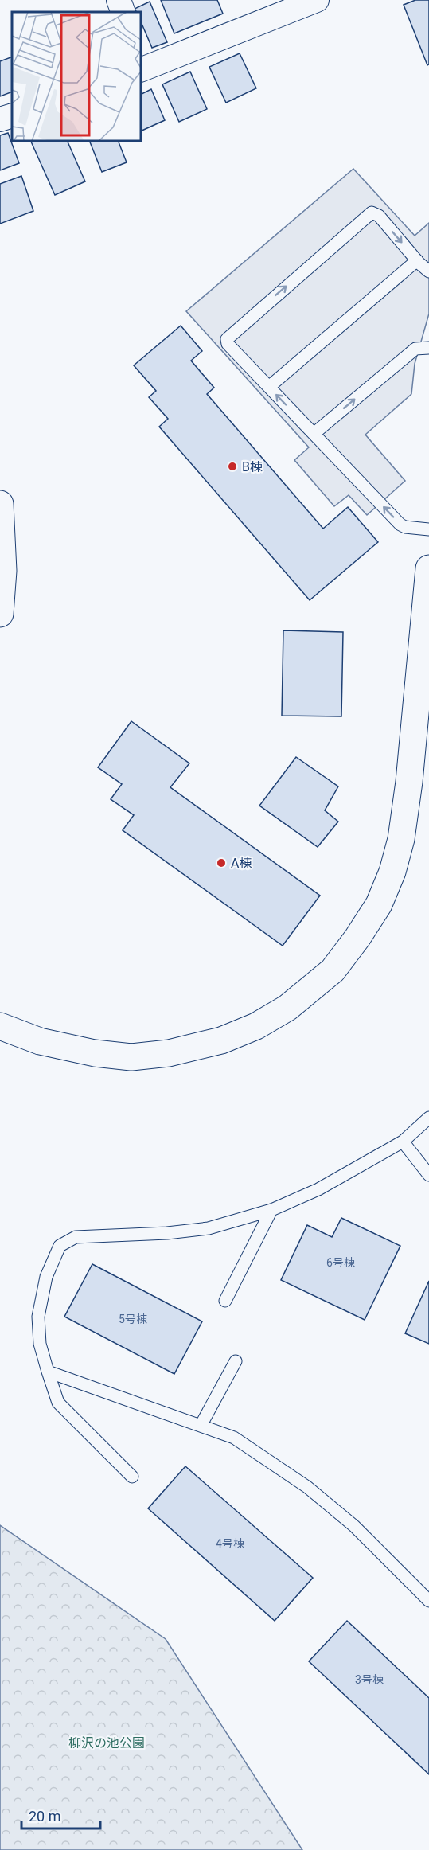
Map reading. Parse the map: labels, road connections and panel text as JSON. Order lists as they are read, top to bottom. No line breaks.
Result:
{"parks":["柳沢の池公園"],"places":["B棟","A棟"],"house_numbers":["6号棟","5号棟","4号棟","3号棟"],"scale_bar":"20 m"}
